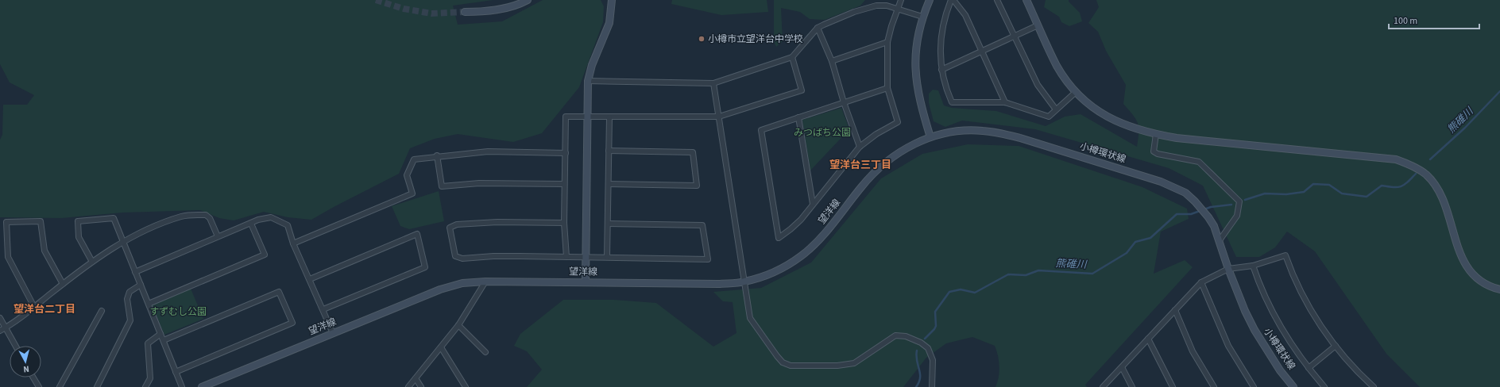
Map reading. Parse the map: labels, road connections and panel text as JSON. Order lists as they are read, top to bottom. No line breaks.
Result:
{"streets":{"street":["小樽環状線","望洋線"]},"crossings":[["小樽環状線","望洋線"]],"districts":["望洋台三丁目","望洋台二丁目"],"water":["熊碓川"],"parks":["みつばち公園","すずむし公園"],"places":["小樽市立望洋台中学校"],"scale_bar":"100 m","north":"bottom"}
